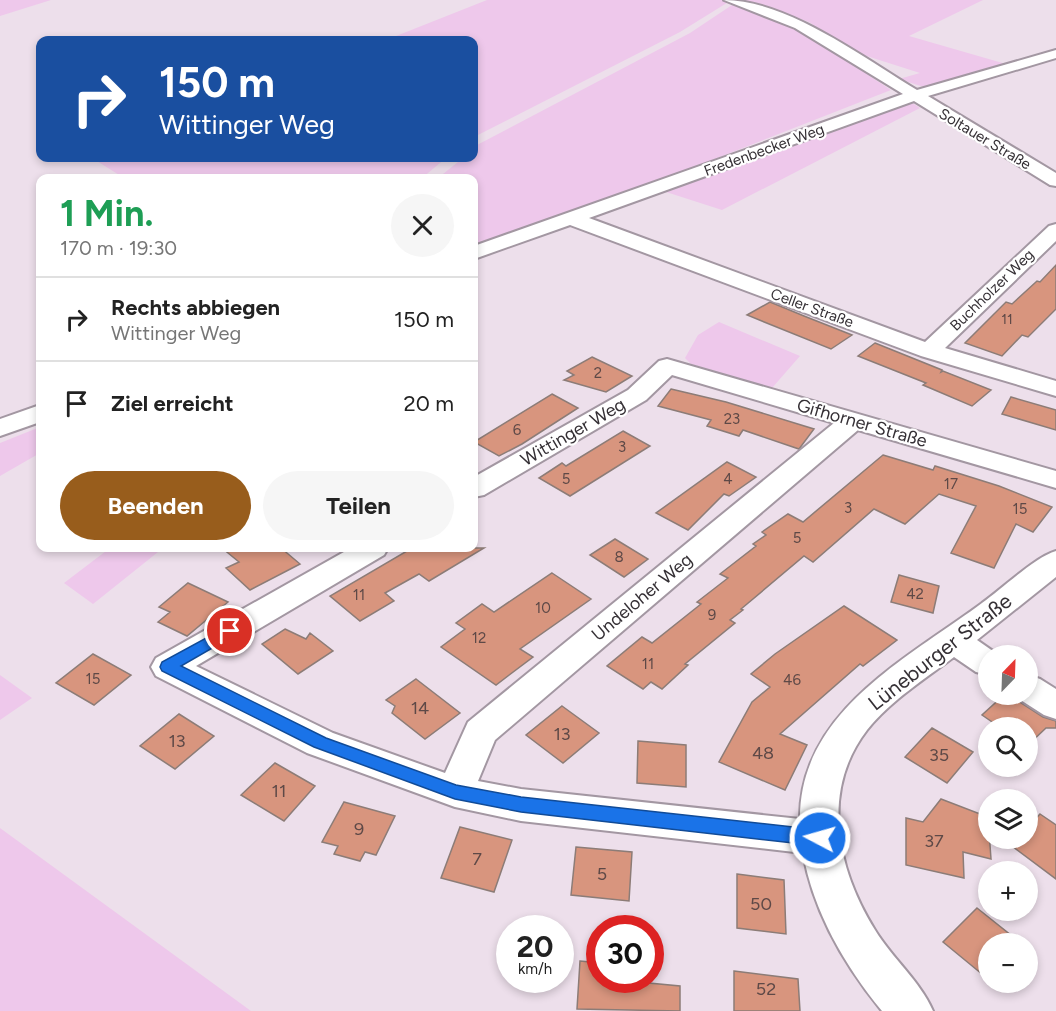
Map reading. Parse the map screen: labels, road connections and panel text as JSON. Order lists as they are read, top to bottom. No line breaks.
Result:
{"streets":{"street":["Soltauer Straße","Fredenbecker Weg","Buchholzer Weg","Celler Straße","Gifhorner Straße","Wittinger Weg","Undeloher Weg","Lüneburger Straße"]},"crossings":[["Soltauer Straße","Fredenbecker Weg"],["Fredenbecker Weg","Celler Straße"],["Buchholzer Weg","Celler Straße"],["Gifhorner Straße","Wittinger Weg"],["Gifhorner Straße","Undeloher Weg"]],"house_numbers":["11","2","23","6","3","5","4","17","3","15","5","8","42","11","10","9","12","11","15","46","14","13","13","48","35","11","9","37","7","5","50","52"],"north":"top right","page":{"turn":["150 m","Wittinger Weg"],"heading":["1 Min.","170 m · 19:30"],"list":[{"name":"Rechts abbiegen","note":"Wittinger Weg","value":"150 m"},{"name":"Ziel erreicht","value":"20 m"}],"buttons":["Beenden","Teilen"],"map_buttons":["+","−"],"speed":"20 km/h","limit":"30"}}
